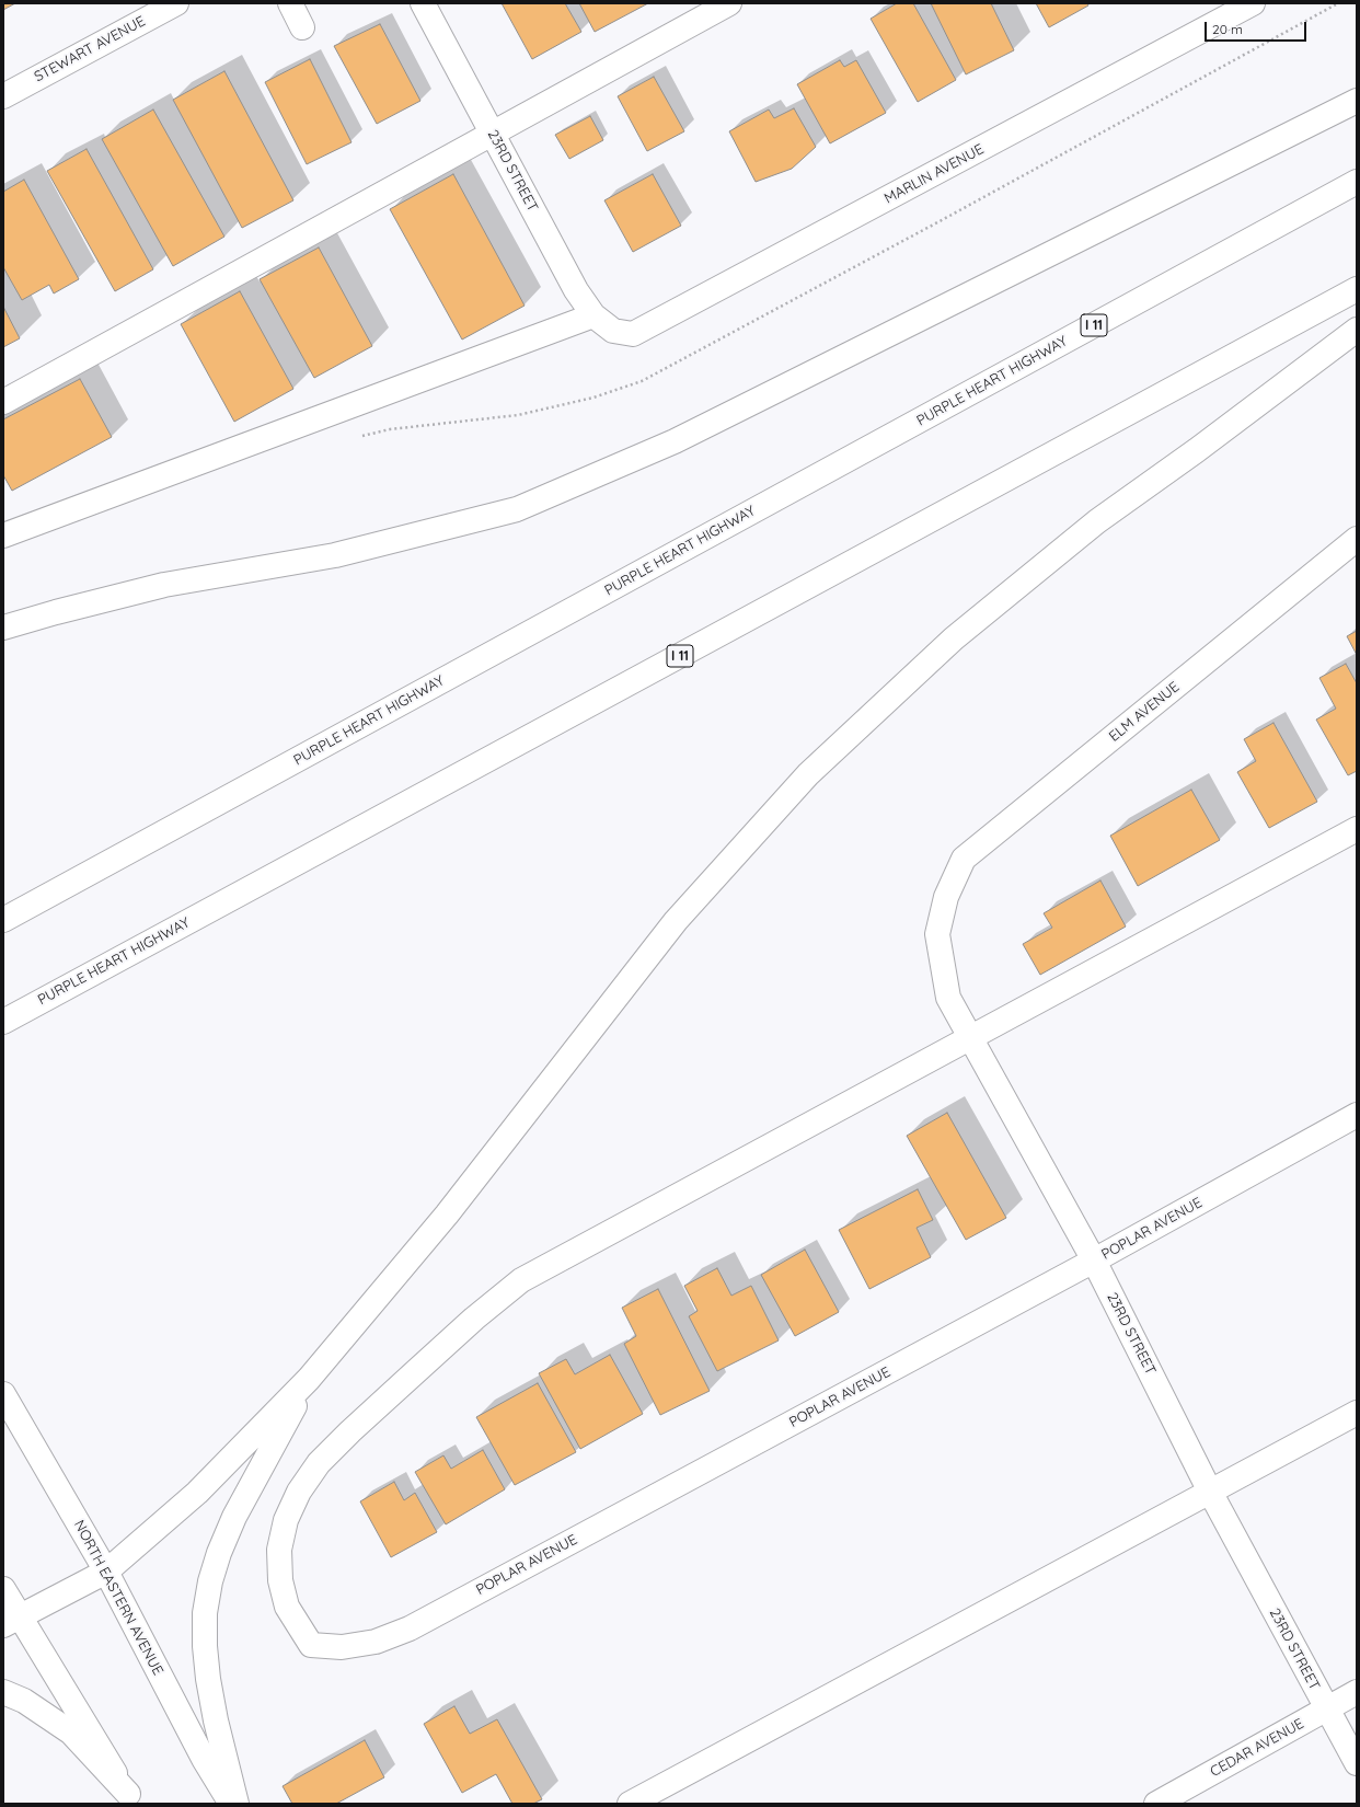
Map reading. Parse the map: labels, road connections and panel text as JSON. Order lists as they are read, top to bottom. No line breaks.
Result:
{"streets":{"main road":["STEWART AVENUE","23RD STREET","MARLIN AVENUE","I 11","PURPLE HEART HIGHWAY","ELM AVENUE","POPLAR AVENUE","NORTH EASTERN AVENUE","CEDAR AVENUE"]},"crossings":[["23RD STREET","MARLIN AVENUE"],["23RD STREET","ELM AVENUE"],["23RD STREET","POPLAR AVENUE"],["23RD STREET","CEDAR AVENUE"]],"scale_bar":"20 m"}
